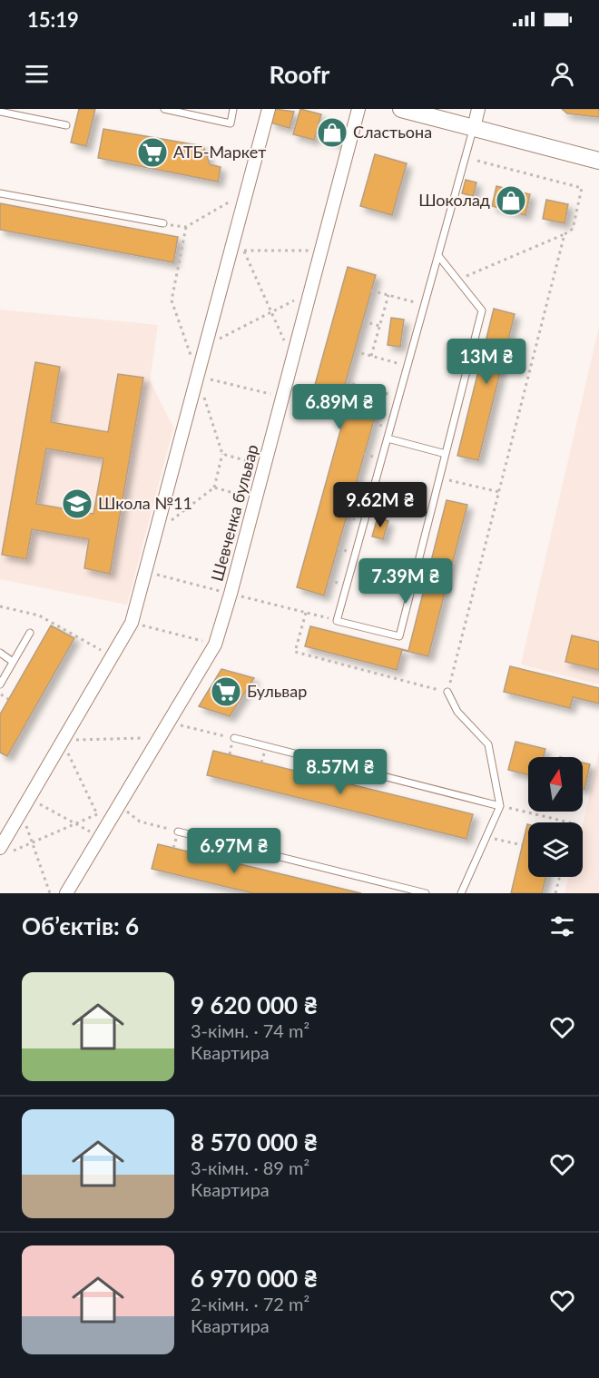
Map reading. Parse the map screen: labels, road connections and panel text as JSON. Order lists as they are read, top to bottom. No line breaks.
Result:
{"streets":{"street":["Шевченка бульвар"]},"places":{"shop":["Сластьона","Шоколад"],"supermarket":["АТБ-Маркет","Бульвар"],"school or university":["Школа №11"]},"north":"top","page":{"status":"15:19","header":"Roofr","price":["13M ₴","6.89M ₴","9.62M ₴","7.39M ₴","8.57M ₴","6.97M ₴"],"heading":"Об’єктів: 6","list":[{"name":"9 620 000 ₴","note":"3-кімн. · 74 m² · Квартира"},{"name":"8 570 000 ₴","note":"3-кімн. · 89 m² · Квартира"},{"name":"6 970 000 ₴","note":"2-кімн. · 72 m² · Квартира"}]}}
